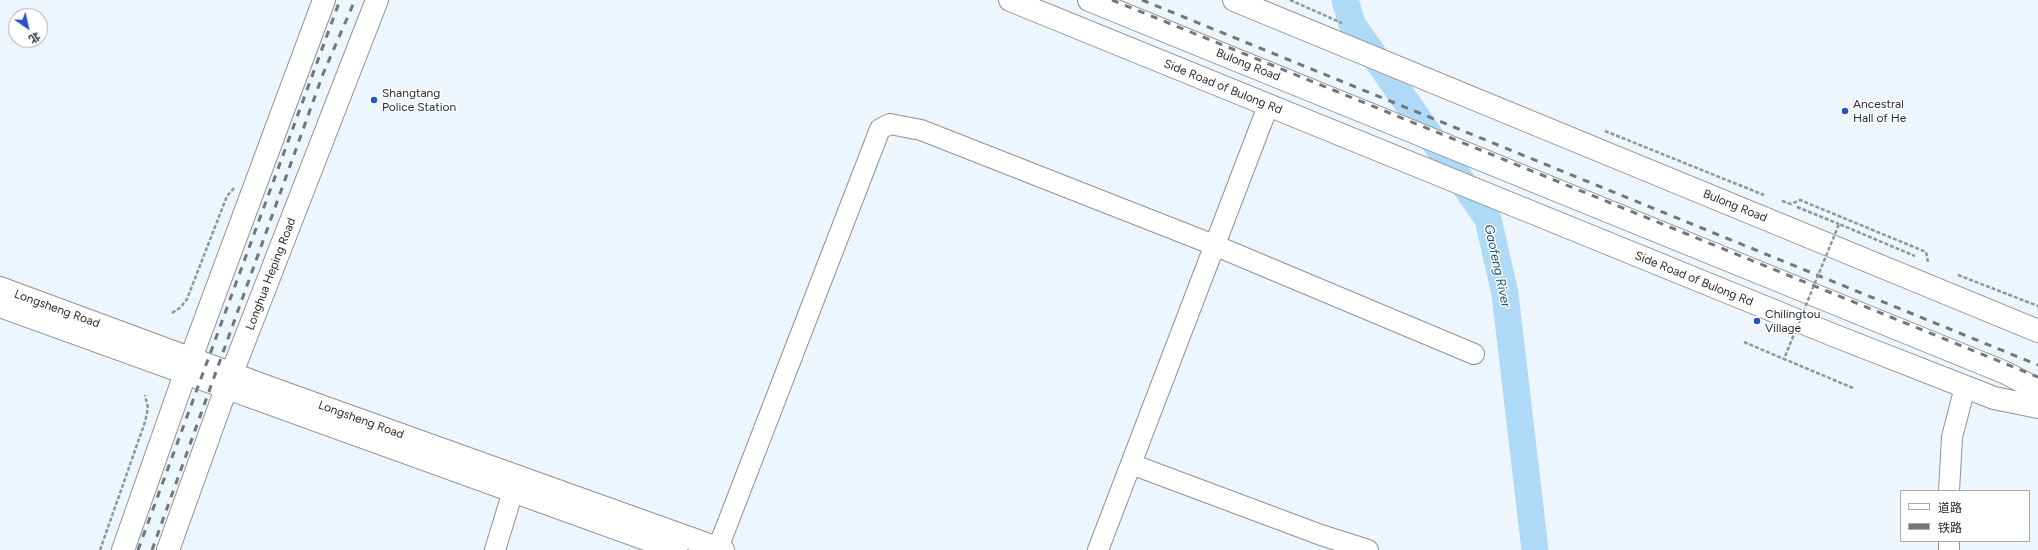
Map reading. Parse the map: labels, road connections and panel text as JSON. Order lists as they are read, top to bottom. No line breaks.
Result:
{"streets":{"main road":["Bulong Road","Side Road of Bulong Rd","Longhua Heping Road","Longsheng Road"]},"crossings":[["Longhua Heping Road","Longsheng Road"]],"water":["Gaofeng River"],"places":["Shangtang Police Station","Ancestral Hall of He","Chilingtou Village"],"legend":["道路","铁路"],"north":"bottom right"}
